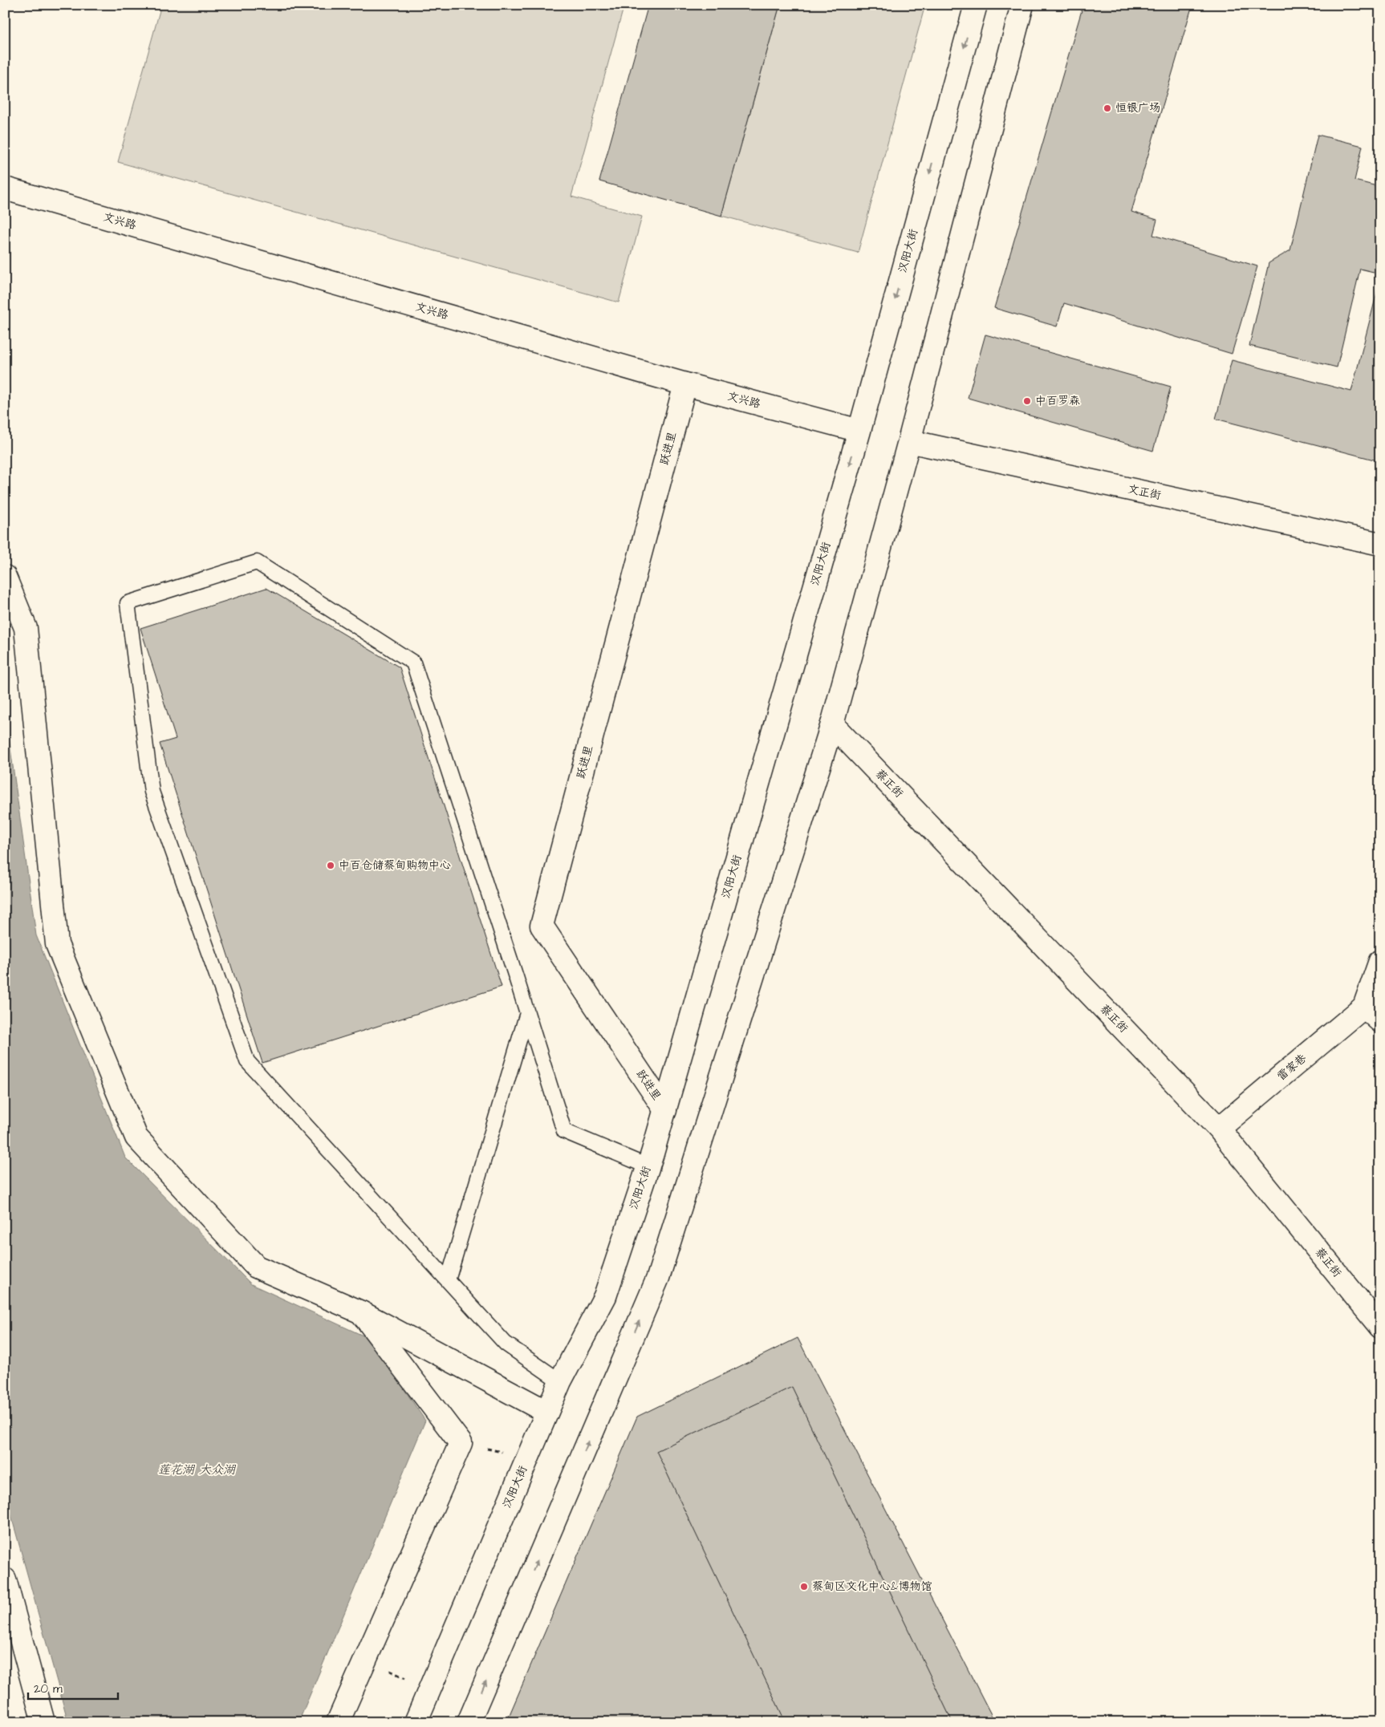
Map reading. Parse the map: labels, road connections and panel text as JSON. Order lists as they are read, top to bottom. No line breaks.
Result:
{"streets":{"street":["文兴路","汉阳大街","跃进里","文正街","蔡正街","雷家巷"]},"crossings":[["文兴路","汉阳大街"],["文兴路","跃进里"],["汉阳大街","跃进里"],["蔡正街","雷家巷"]],"water":["莲花湖 大众湖"],"places":["恒银广场","中百罗森","中百仓储蔡甸购物中心","蔡甸区文化中心&博物馆"],"scale_bar":"20 m"}
